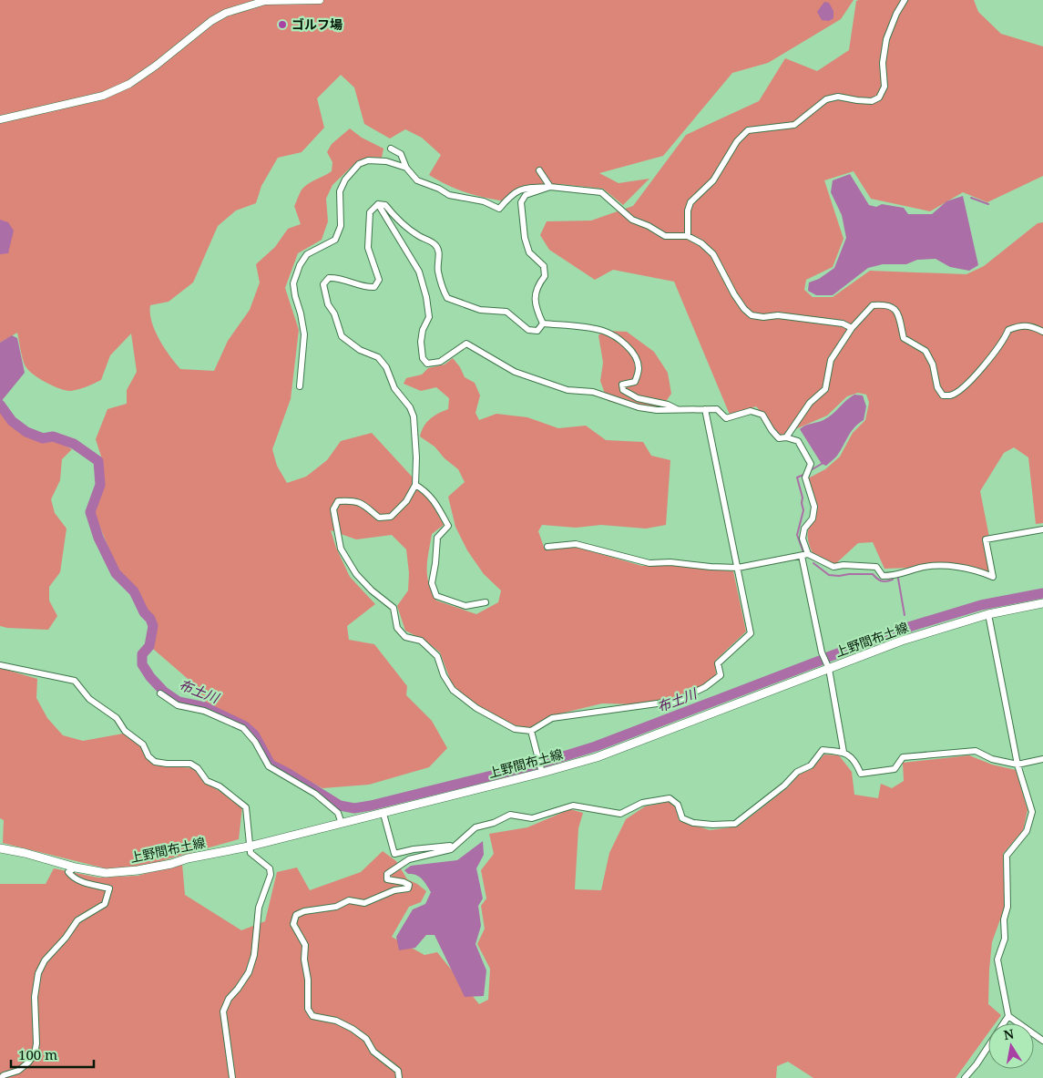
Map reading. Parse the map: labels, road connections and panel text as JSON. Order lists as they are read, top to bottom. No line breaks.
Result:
{"streets":{"main road":["上野間布土線"]},"water":["布土川"],"places":["ゴルフ場"],"scale_bar":"100 m","north":"top"}
